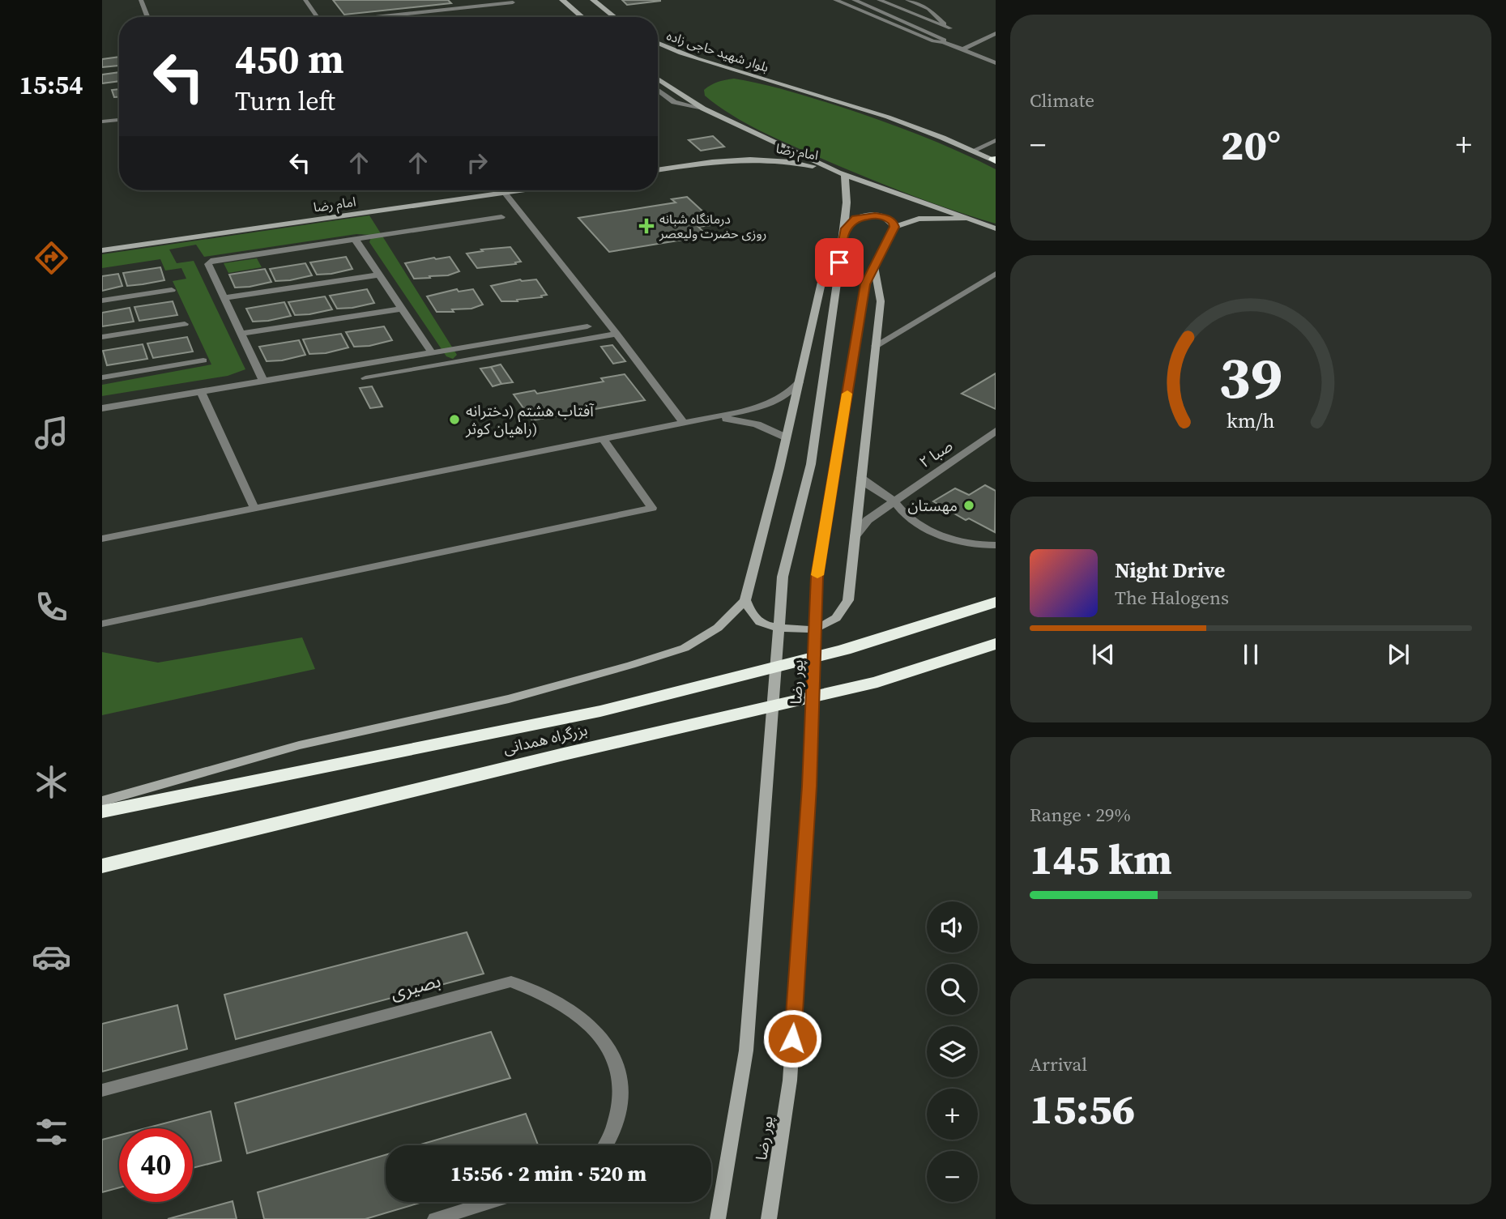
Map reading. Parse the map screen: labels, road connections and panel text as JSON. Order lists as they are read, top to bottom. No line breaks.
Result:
{"streets":{"highway":["بزرگراه همدانی"],"street":["بلوار شهید حاجی زاده","امام رضا","صبا ۲","پور رضا","بصیری"]},"crossings":[["امام رضا","پور رضا"]],"places":{"health":["درمانگاه شبانه روزی حضرت ولیعصر"],"other":["آفتاب هشتم (دخترانه راهیان کوثر)","مهستان"]},"page":{"tabs":"15:54","tile":["Climate",["Range · 29%","145 km"],["Arrival","15:56"]],"turn":["450 m","Turn left"],"heat":["−","20°","+"],"song":["Night Drive","The Halogens"],"map_buttons":["+","−"],"limit":"40","trip":"15:56 · 2 min · 520 m","gauge":["39","km/h"]}}
